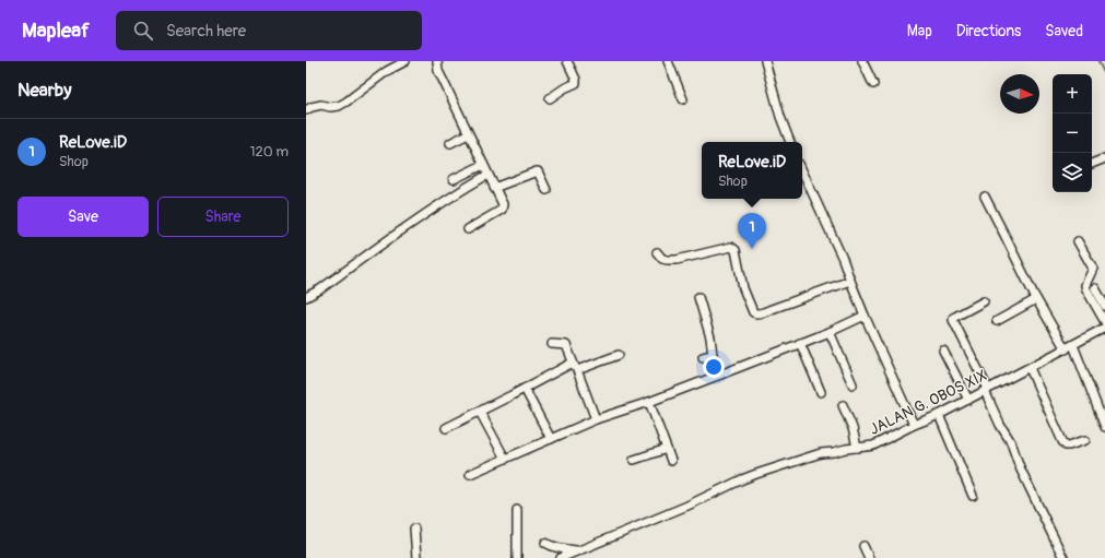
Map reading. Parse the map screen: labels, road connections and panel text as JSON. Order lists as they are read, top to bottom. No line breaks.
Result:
{"streets":{"street":["JALAN G. OBOS XIX"]},"north":"right","page":{"header":"Mapleaf","search":"Search here","nav":["Map","Directions","Saved"],"heading":"Nearby","map_buttons":["+","−"],"list":[{"mark":"1","name":"ReLove.iD","note":"Shop","value":"120 m"}],"popup":["ReLove.iD","Shop"],"buttons":["Save","Share"],"pins":"1"}}
